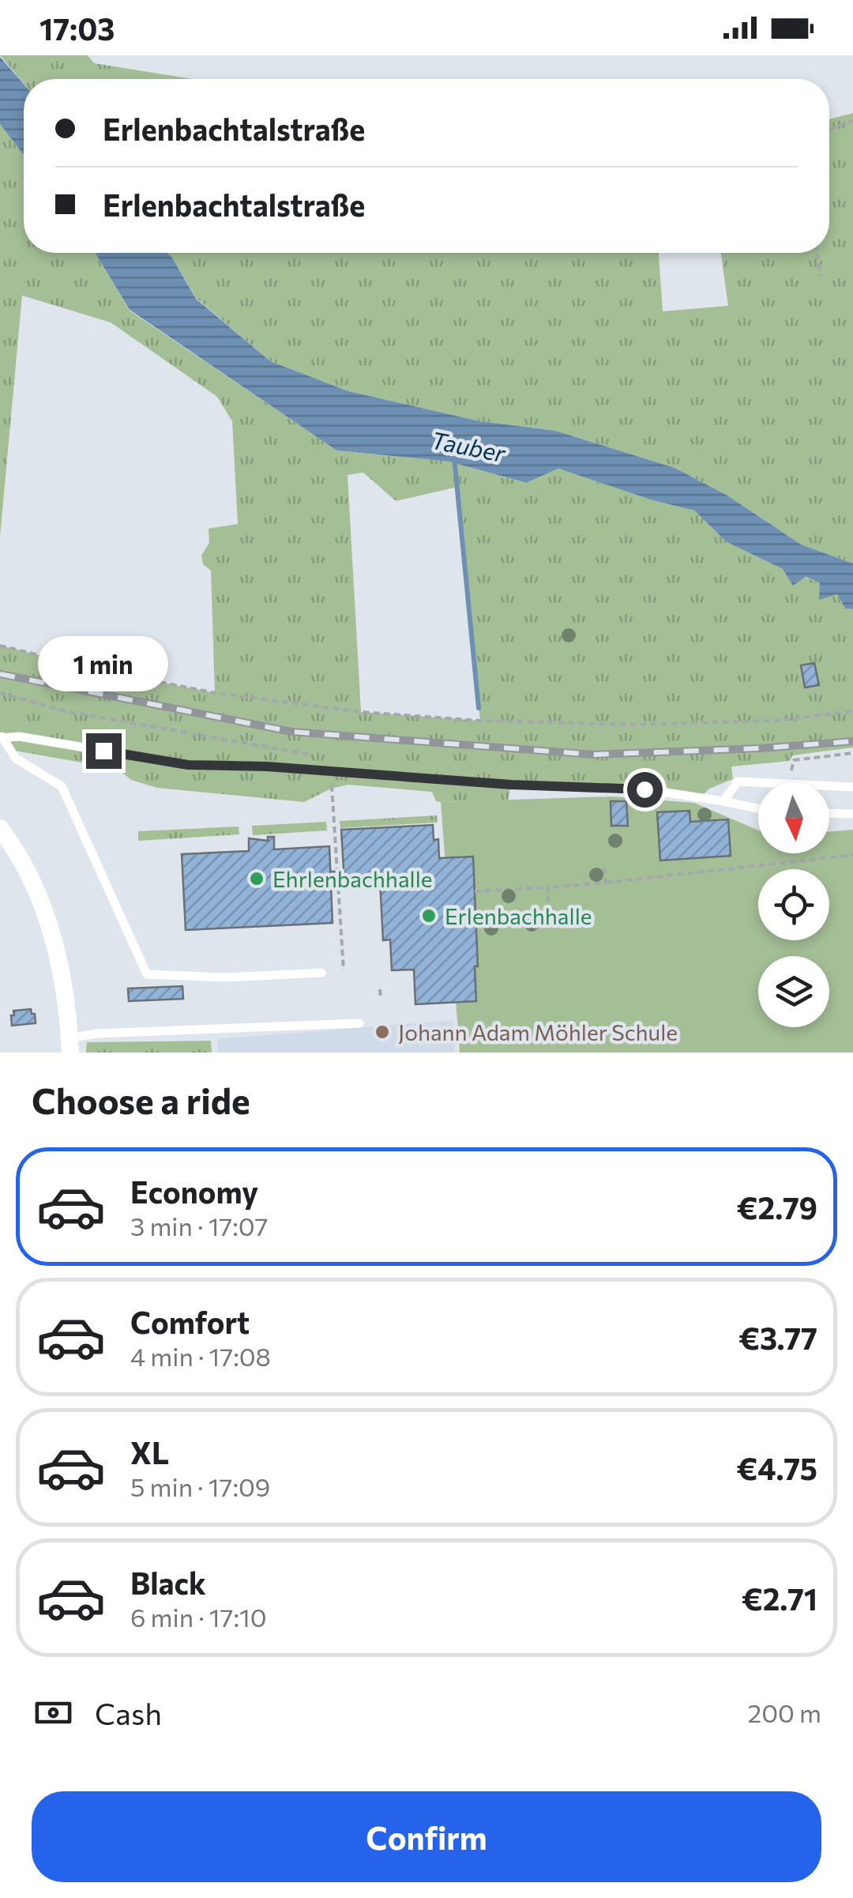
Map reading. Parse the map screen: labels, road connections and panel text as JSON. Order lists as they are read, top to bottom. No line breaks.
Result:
{"water":["Tauber"],"places":["Ehrlenbachhalle","Erlenbachhalle","Johann Adam Möhler Schule"],"north":"bottom","page":{"status":"17:03","banner":["Erlenbachtalstraße","Erlenbachtalstraße"],"bubble":"1 min","heading":"Choose a ride","list":[{"name":"Economy","note":"3 min · 17:07","value":"€2.79"},{"name":"Comfort","note":"4 min · 17:08","value":"€3.77"},{"name":"XL","note":"5 min · 17:09","value":"€4.75"},{"name":"Black","note":"6 min · 17:10","value":"€2.71"}],"pay":["Cash","200 m"],"buttons":"Confirm"}}
